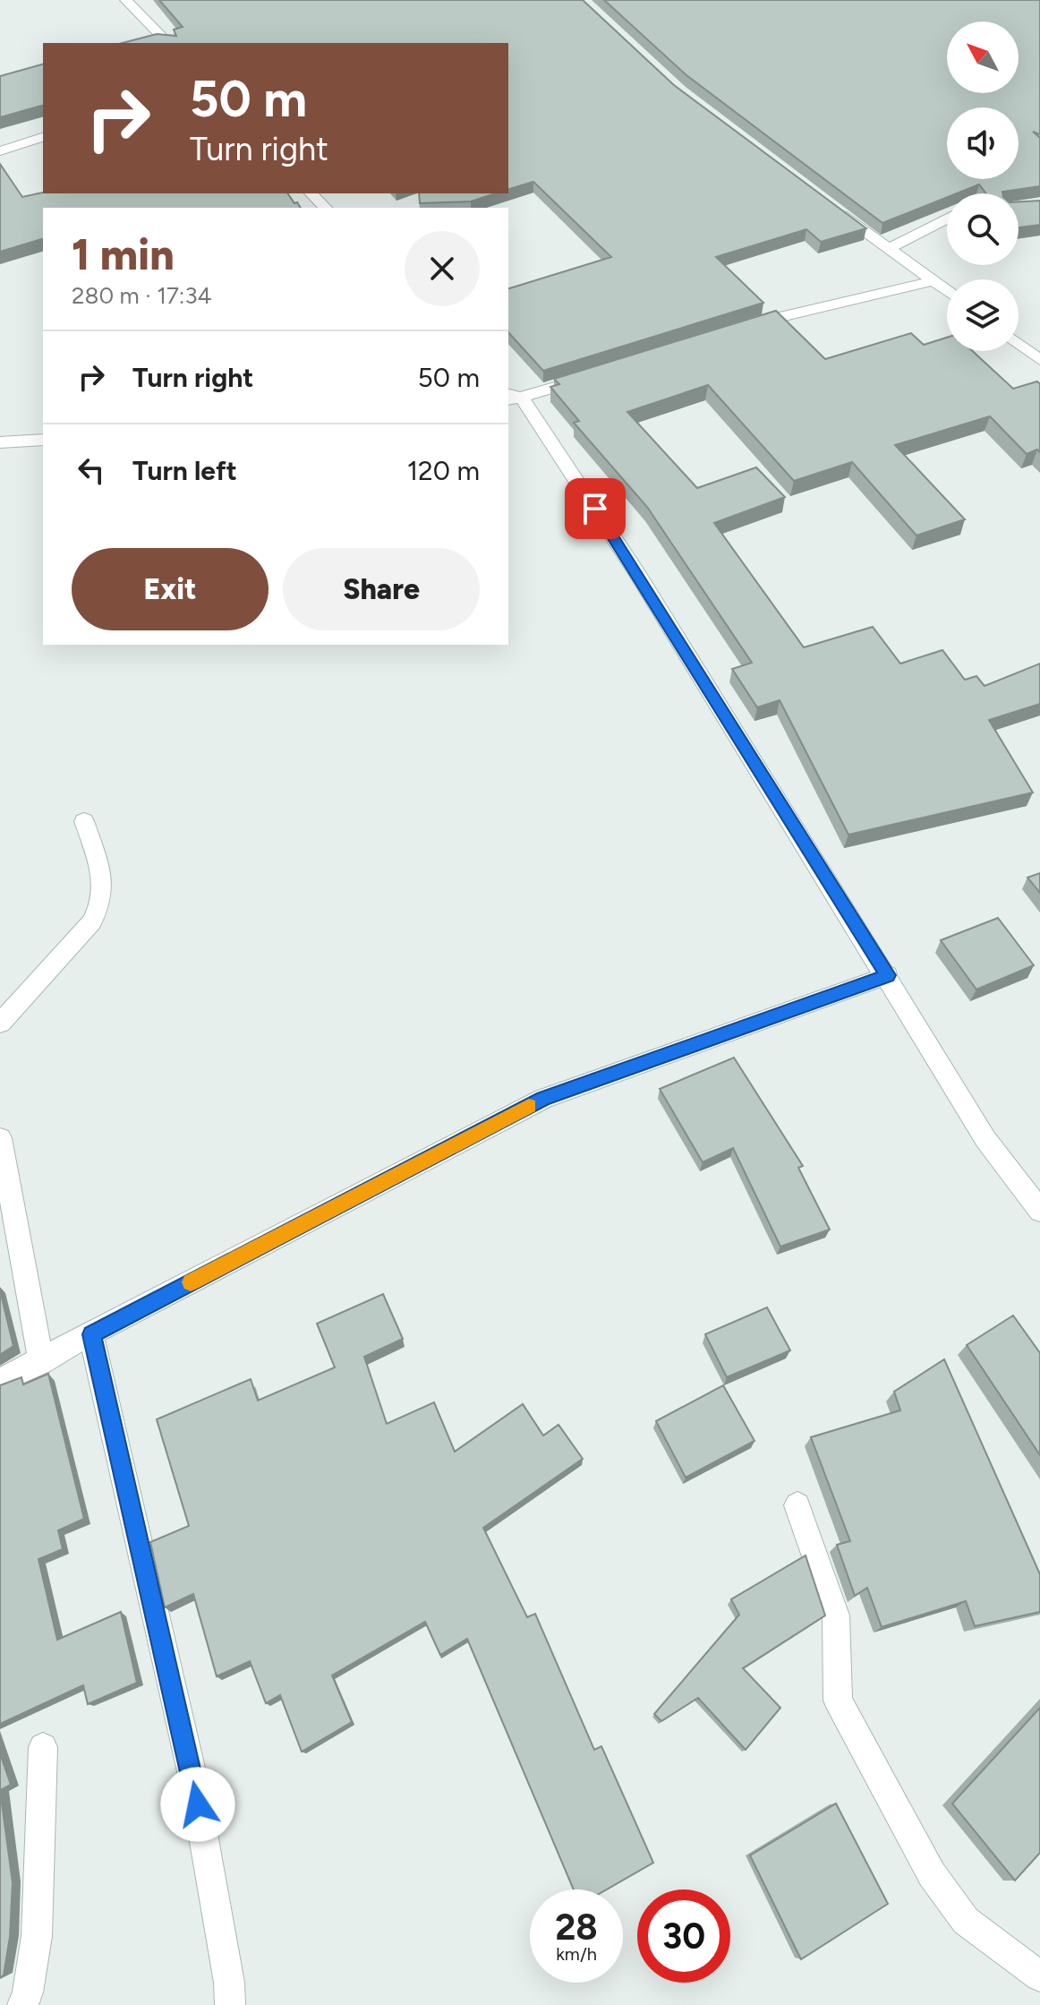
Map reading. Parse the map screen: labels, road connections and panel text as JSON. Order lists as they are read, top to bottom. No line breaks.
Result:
{"north":"top left","page":{"turn":["50 m","Turn right"],"heading":["1 min","280 m · 17:34"],"list":[{"name":"Turn right","value":"50 m"},{"name":"Turn left","value":"120 m"}],"buttons":["Exit","Share"],"speed":"28 km/h","limit":"30"}}
